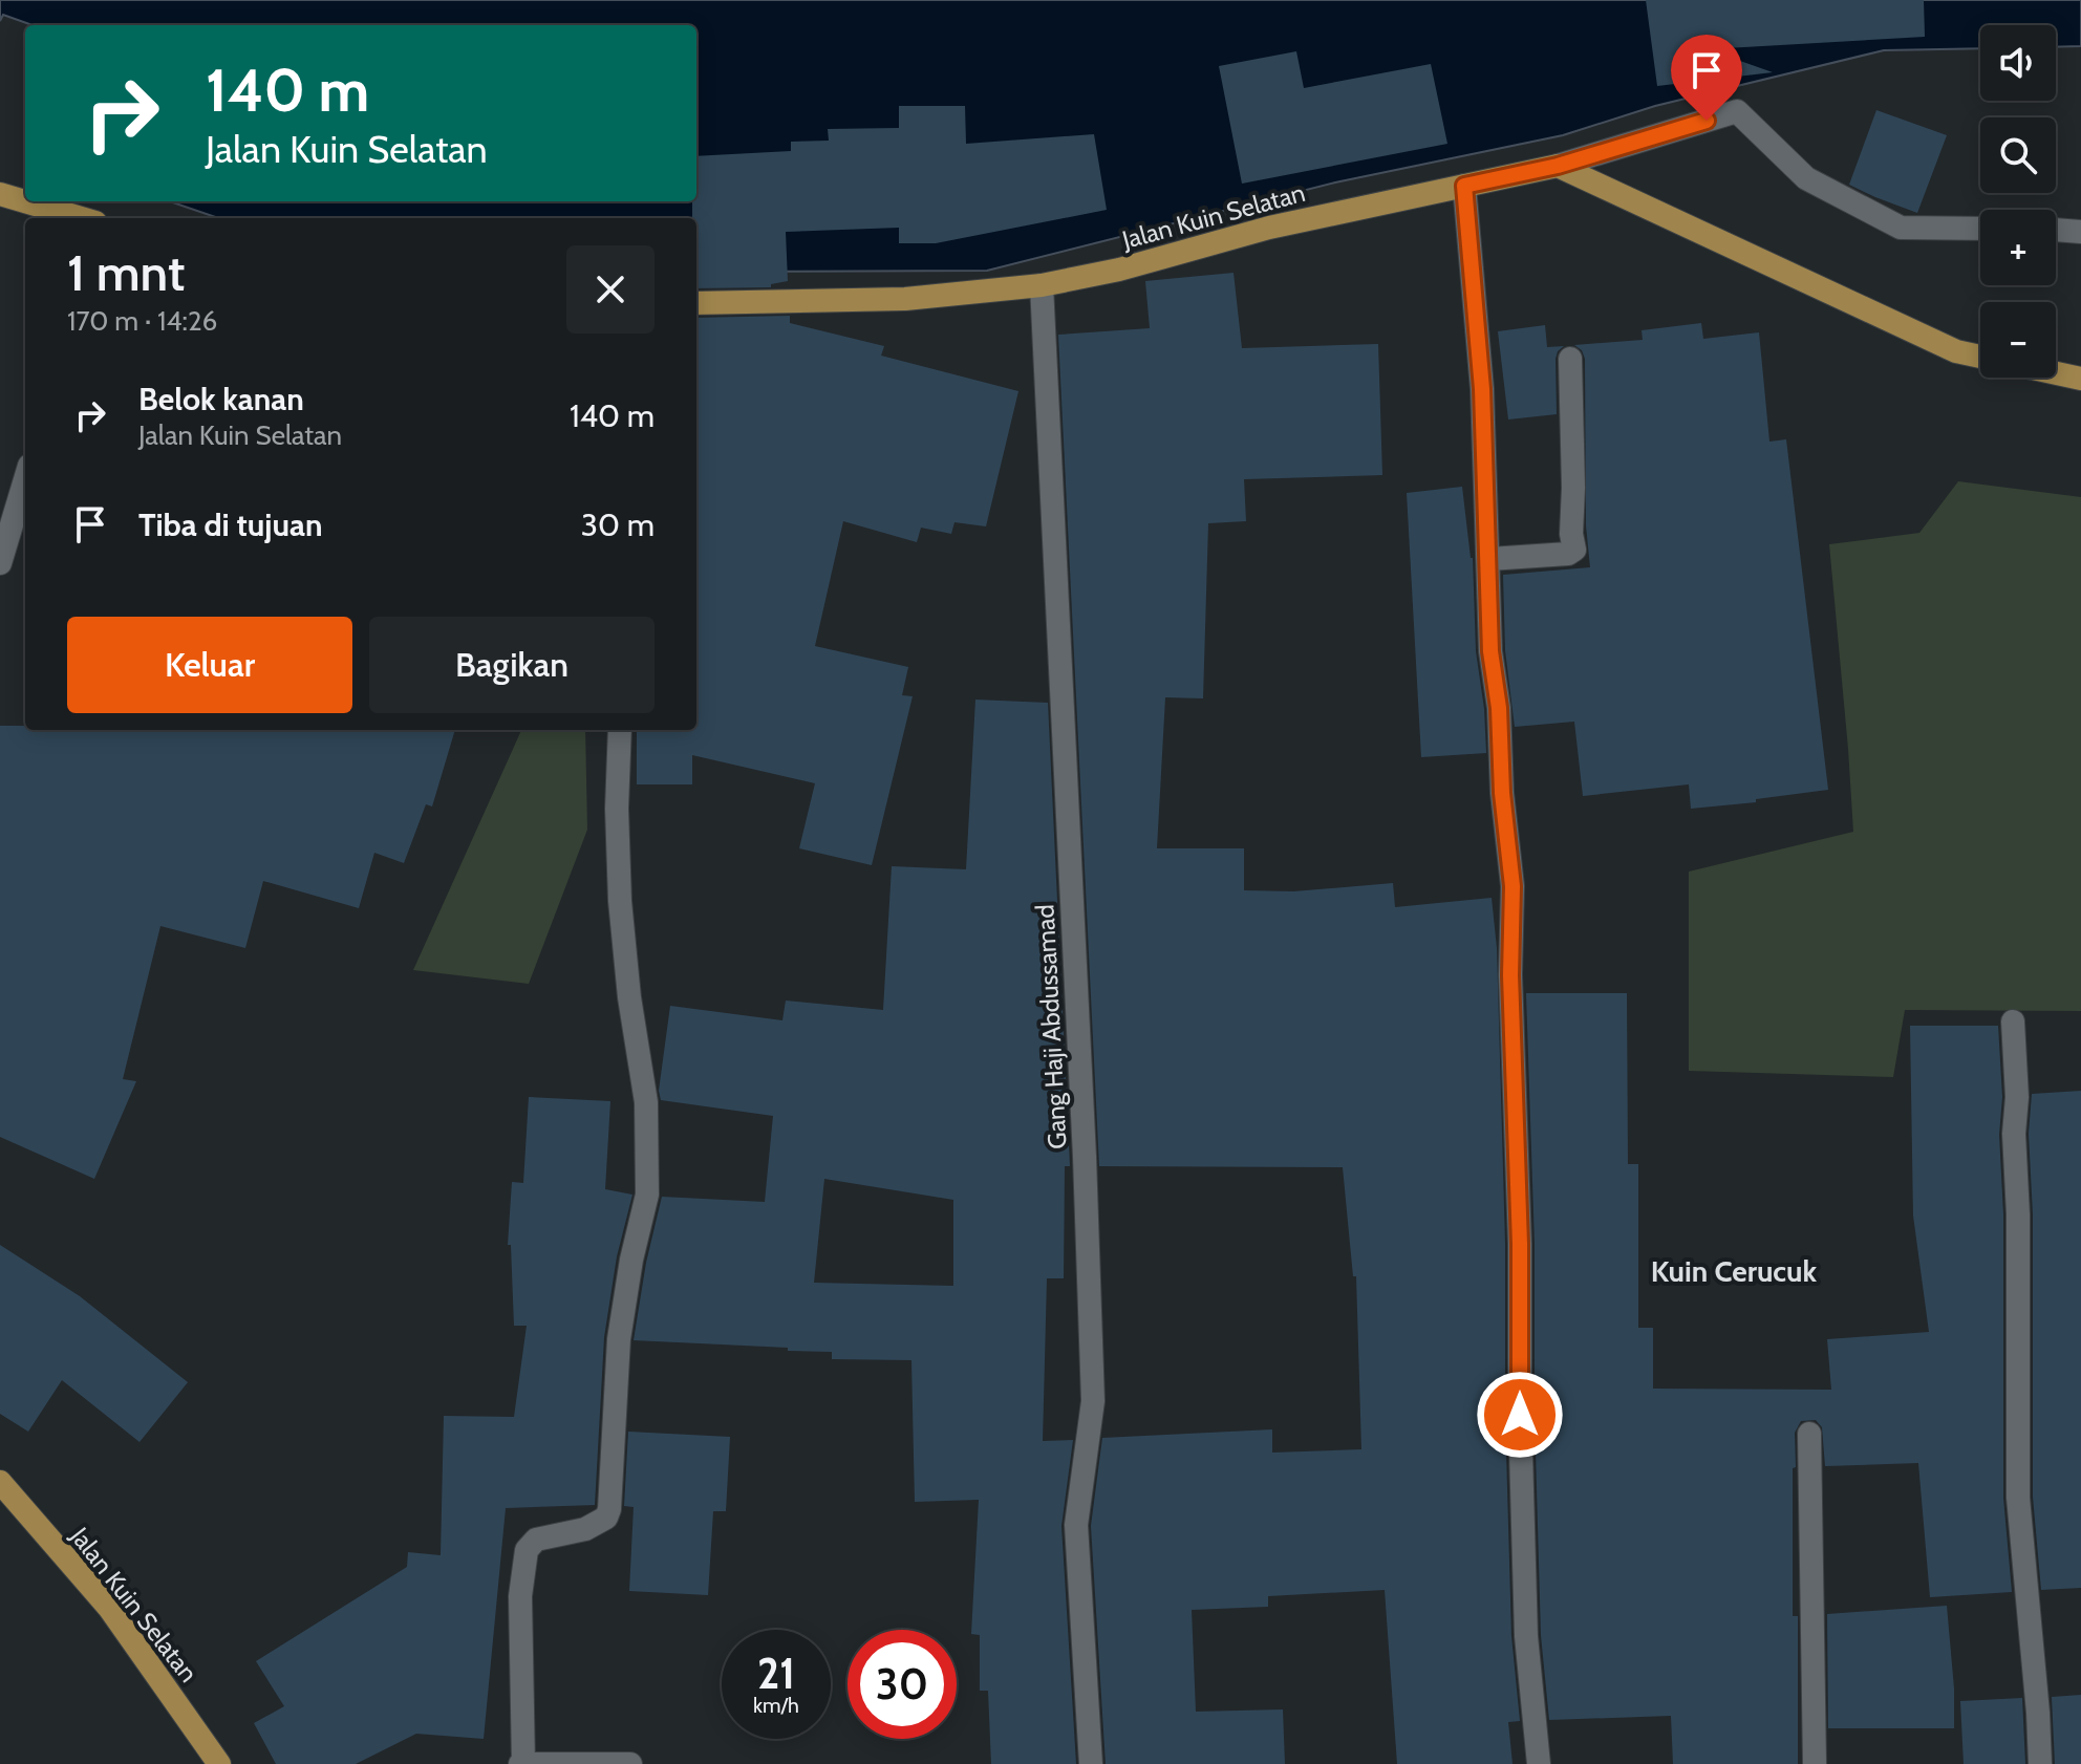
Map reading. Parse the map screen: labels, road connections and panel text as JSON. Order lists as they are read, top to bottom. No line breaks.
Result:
{"streets":{"main road":["Jalan Kuin Selatan"],"street":["Gang Haji Abdussamad"]},"crossings":[["Jalan Kuin Selatan","Gang Haji Abdussamad"]],"districts":["Kuin Cerucuk"],"page":{"map_buttons":["+","−"],"turn":["140 m","Jalan Kuin Selatan"],"heading":["1 mnt","170 m · 14:26"],"list":[{"name":"Belok kanan","note":"Jalan Kuin Selatan","value":"140 m"},{"name":"Tiba di tujuan","value":"30 m"}],"buttons":["Keluar","Bagikan"],"speed":"21 km/h","limit":"30"}}
